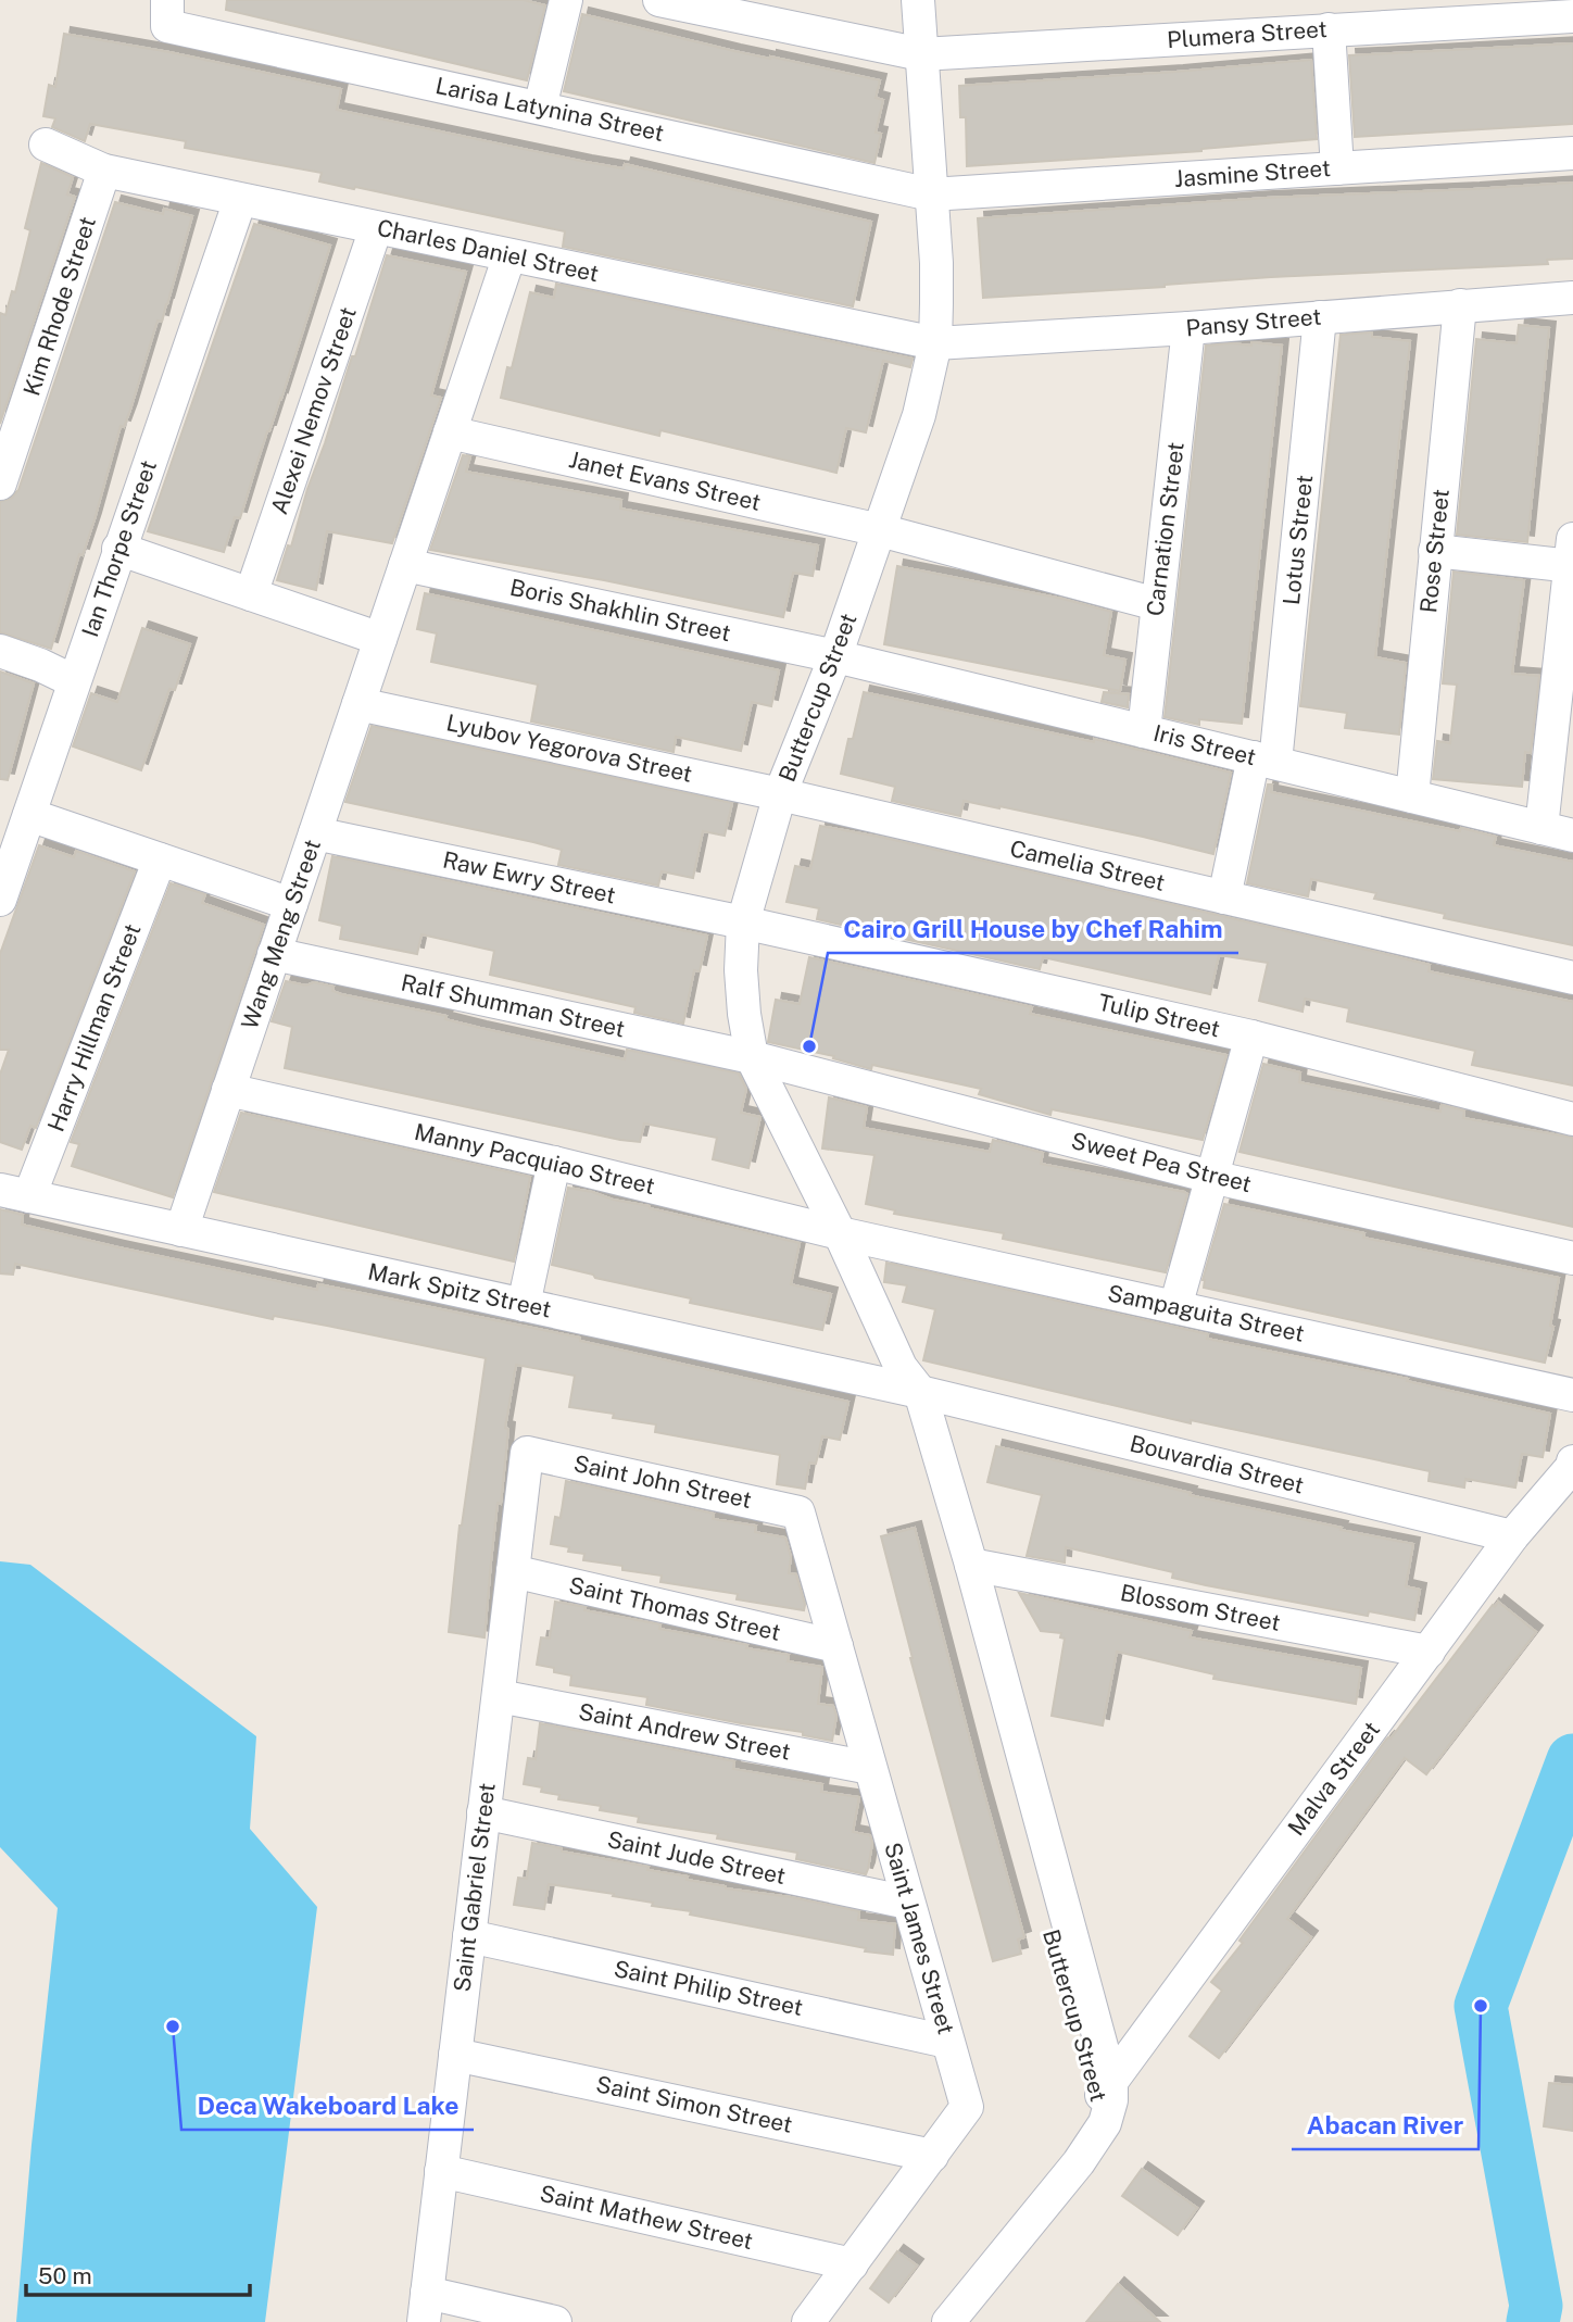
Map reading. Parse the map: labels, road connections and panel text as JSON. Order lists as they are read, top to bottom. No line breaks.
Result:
{"streets":{"street":["Plumera Street","Larisa Latynina Street","Jasmine Street","Charles Daniel Street","Kim Rhode Street","Pansy Street","Alexei Nemov Street","Janet Evans Street","Carnation Street","Lotus Street","Ian Thorpe Street","Rose Street","Boris Shakhlin Street","Buttercup Street","Iris Street","Lyubov Yegorova Street","Camelia Street","Raw Ewry Street","Wang Meng Street","Ralf Shumman Street","Tulip Street","Harry Hillman Street","Manny Pacquiao Street","Sweet Pea Street","Mark Spitz Street","Sampaguita Street","Bouvardia Street","Saint John Street","Blossom Street","Saint Thomas Street","Saint Andrew Street","Malva Street","Saint Jude Street","Saint Gabriel Street","Saint James Street","Saint Philip Street","Saint Simon Street","Saint Mathew Street"]},"crossings":[["Plumera Street","Buttercup Street"],["Larisa Latynina Street","Jasmine Street"],["Larisa Latynina Street","Buttercup Street"],["Jasmine Street","Buttercup Street"],["Charles Daniel Street","Kim Rhode Street"],["Charles Daniel Street","Pansy Street"],["Charles Daniel Street","Alexei Nemov Street"],["Charles Daniel Street","Ian Thorpe Street"],["Charles Daniel Street","Buttercup Street"],["Charles Daniel Street","Wang Meng Street"],["Pansy Street","Carnation Street"],["Pansy Street","Lotus Street"],["Pansy Street","Rose Street"],["Pansy Street","Buttercup Street"],["Janet Evans Street","Carnation Street"],["Janet Evans Street","Buttercup Street"],["Janet Evans Street","Wang Meng Street"],["Carnation Street","Iris Street"],["Lotus Street","Iris Street"],["Lotus Street","Camelia Street"],["Rose Street","Iris Street"],["Boris Shakhlin Street","Buttercup Street"],["Boris Shakhlin Street","Iris Street"],["Boris Shakhlin Street","Wang Meng Street"],["Buttercup Street","Iris Street"],["Buttercup Street","Lyubov Yegorova Street"],["Buttercup Street","Camelia Street"],["Buttercup Street","Raw Ewry Street"],["Buttercup Street","Ralf Shumman Street"],["Buttercup Street","Tulip Street"],["Buttercup Street","Manny Pacquiao Street"],["Buttercup Street","Sweet Pea Street"],["Buttercup Street","Mark Spitz Street"],["Buttercup Street","Sampaguita Street"],["Buttercup Street","Bouvardia Street"],["Buttercup Street","Blossom Street"],["Buttercup Street","Malva Street"],["Lyubov Yegorova Street","Camelia Street"],["Lyubov Yegorova Street","Wang Meng Street"],["Raw Ewry Street","Wang Meng Street"],["Raw Ewry Street","Tulip Street"],["Wang Meng Street","Ralf Shumman Street"],["Wang Meng Street","Manny Pacquiao Street"],["Wang Meng Street","Mark Spitz Street"],["Ralf Shumman Street","Sweet Pea Street"],["Harry Hillman Street","Mark Spitz Street"],["Manny Pacquiao Street","Sampaguita Street"],["Mark Spitz Street","Bouvardia Street"],["Bouvardia Street","Malva Street"],["Saint John Street","Saint Gabriel Street"],["Saint John Street","Saint James Street"],["Blossom Street","Malva Street"],["Saint Thomas Street","Saint Gabriel Street"],["Saint Thomas Street","Saint James Street"],["Saint Andrew Street","Saint Gabriel Street"],["Saint Andrew Street","Saint James Street"],["Saint Jude Street","Saint Gabriel Street"],["Saint Jude Street","Saint James Street"],["Saint Gabriel Street","Saint Philip Street"],["Saint Gabriel Street","Saint Simon Street"],["Saint Gabriel Street","Saint Mathew Street"],["Saint James Street","Saint Philip Street"],["Saint James Street","Saint Simon Street"],["Saint James Street","Saint Mathew Street"]],"places":["Cairo Grill House by Chef Rahim","Abacan River","Deca Wakeboard Lake"],"scale_bar":"50 m"}
